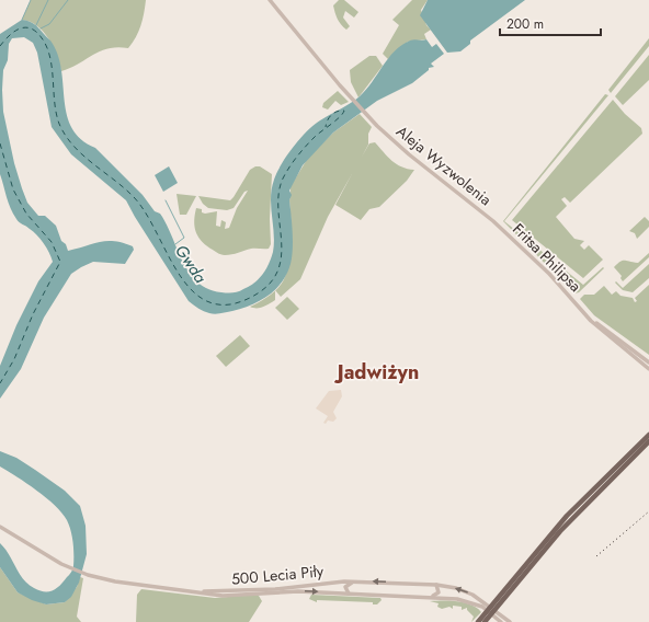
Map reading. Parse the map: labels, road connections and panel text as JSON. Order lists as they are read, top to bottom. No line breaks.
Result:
{"streets":{"street":["Aleja Wyzwolenia","Fritsa Philipsa","500 Lecia Piły"]},"crossings":[["Aleja Wyzwolenia","Fritsa Philipsa"]],"districts":["Jadwiżyn"],"water":["Gwda"],"scale_bar":"200 m"}
